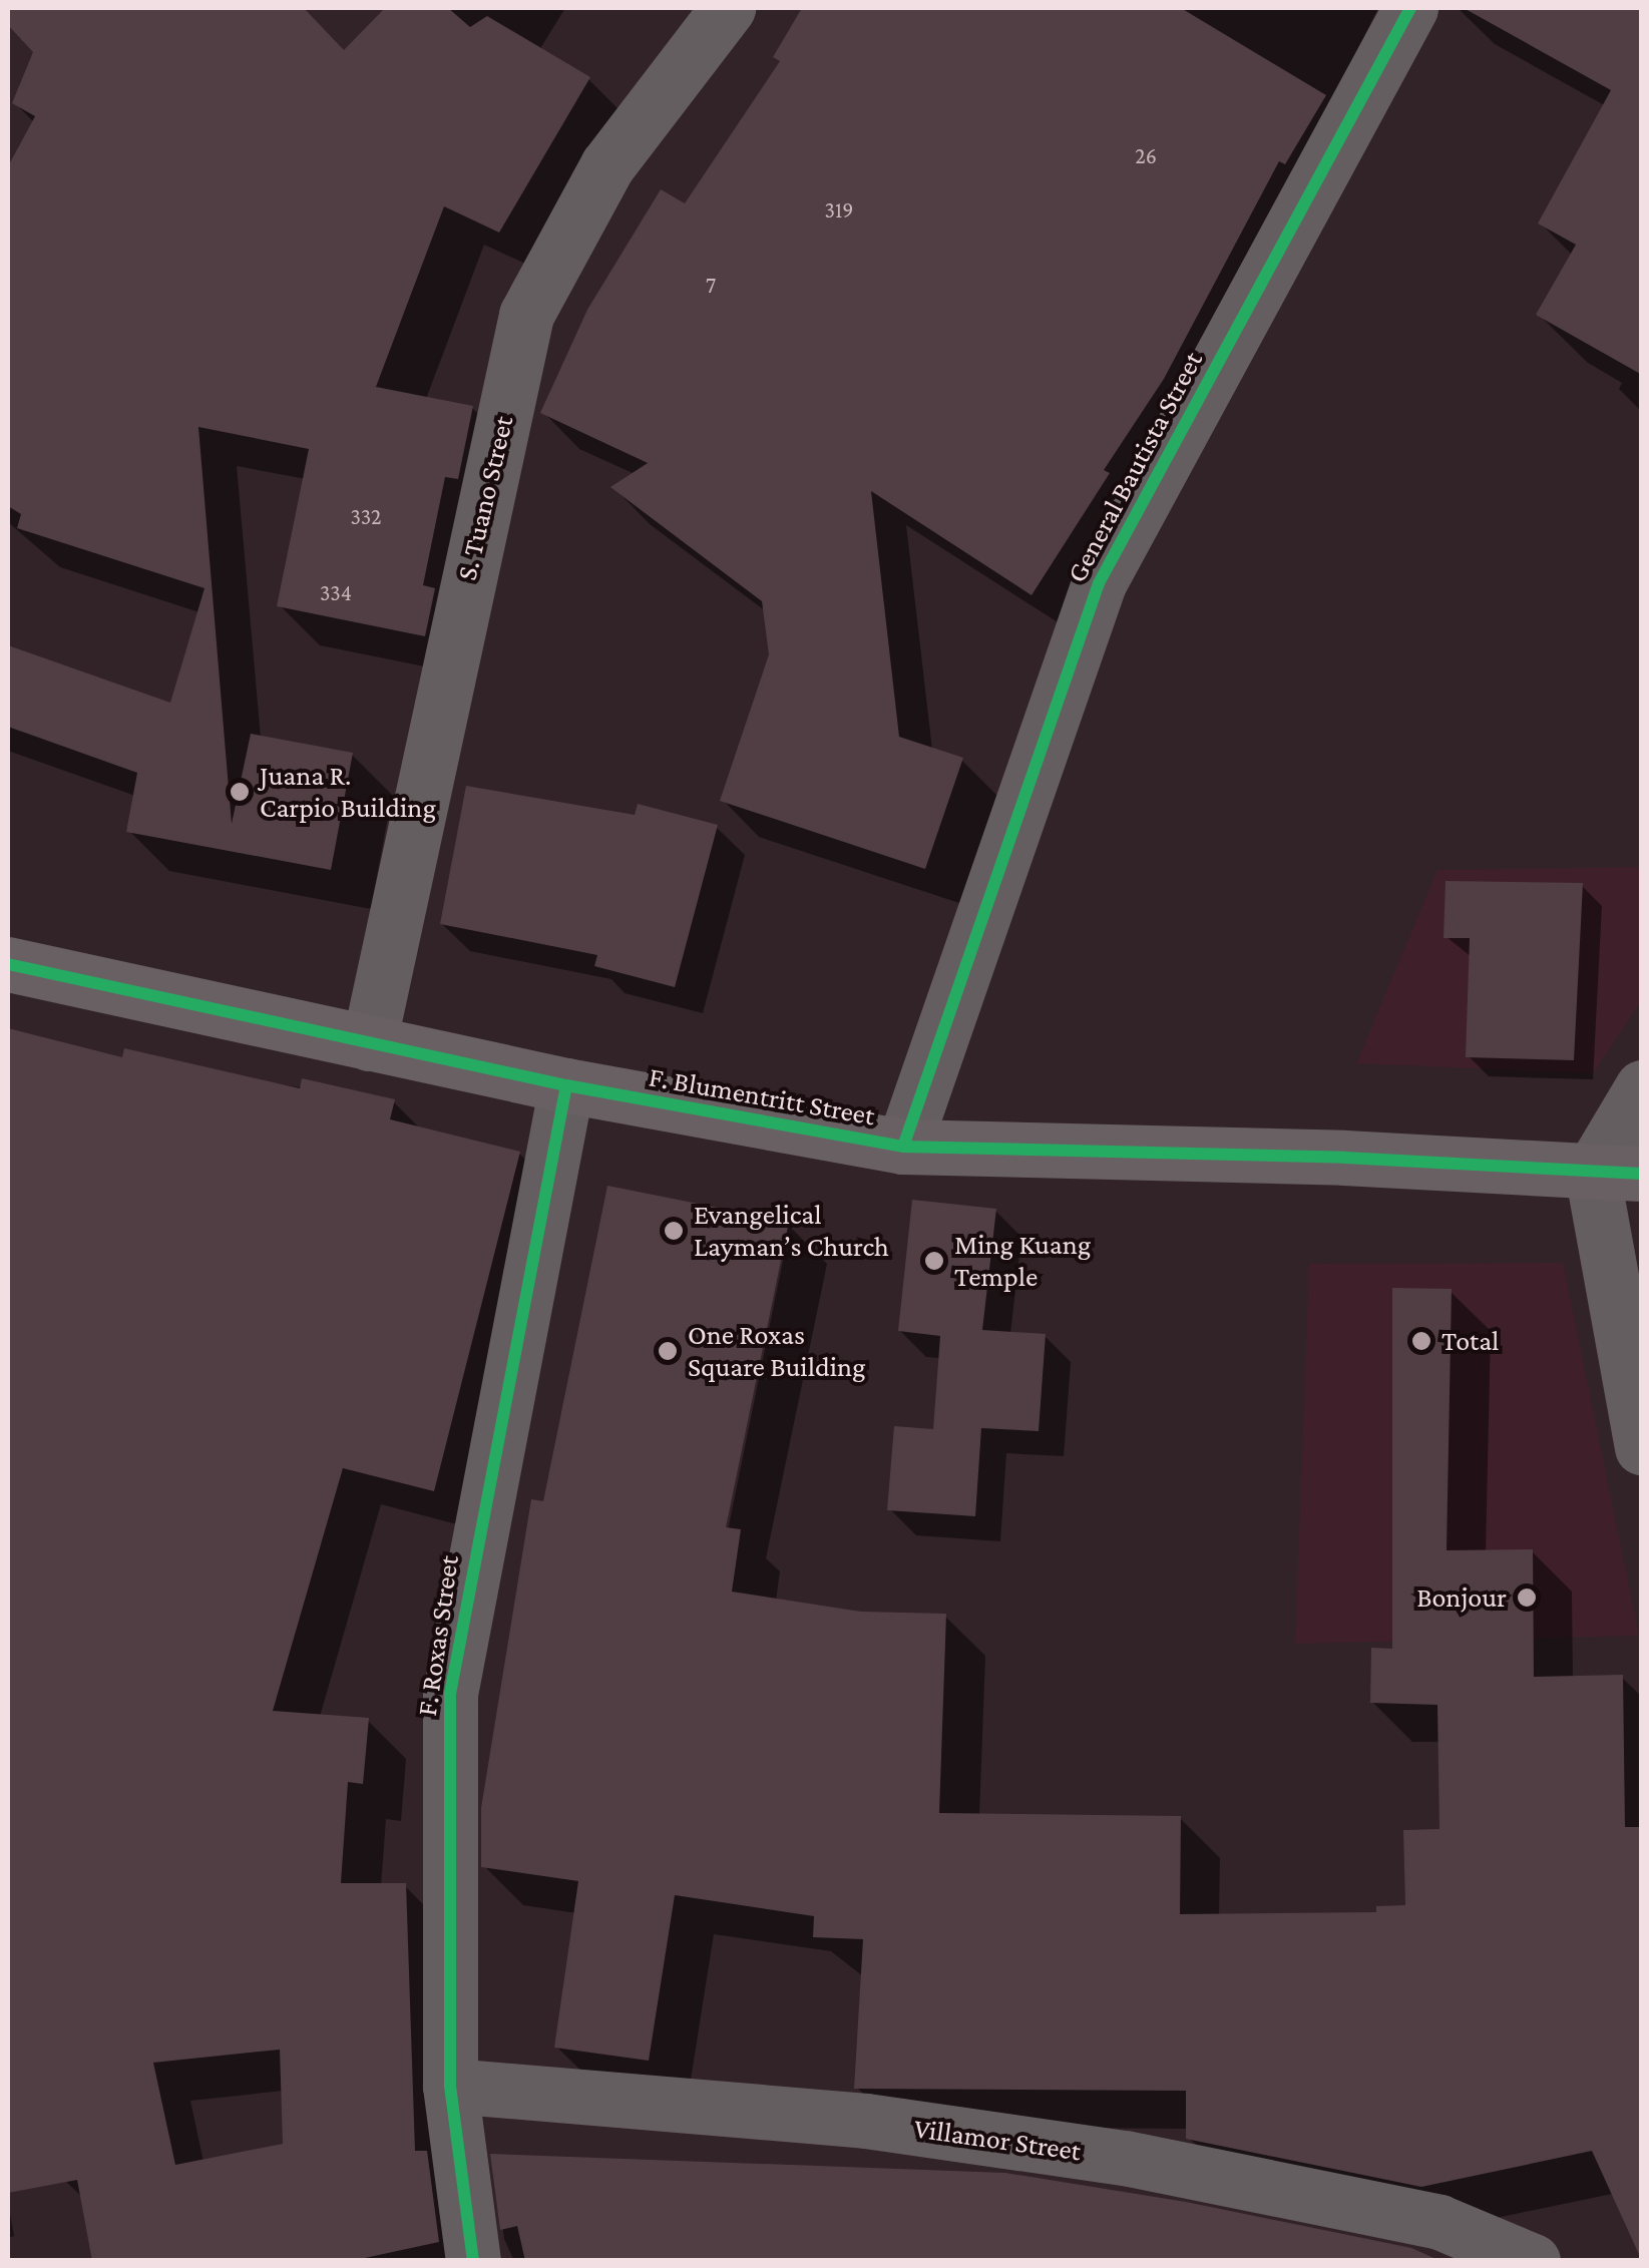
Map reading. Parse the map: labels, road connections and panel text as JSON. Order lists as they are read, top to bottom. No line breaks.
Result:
{"streets":{"main road":["F. Blumentritt Street"],"street":["General Bautista Street","S. Tuano Street","F. Roxas Street","Villamor Street"]},"crossings":[["General Bautista Street","F. Blumentritt Street"],["S. Tuano Street","F. Blumentritt Street"],["F. Blumentritt Street","F. Roxas Street"],["F. Roxas Street","Villamor Street"]],"places":["Juana R. Carpio Building","Evangelical Layman’s Church","Ming Kuang Temple","Total","One Roxas Square Building","Bonjour"],"house_numbers":["26","319","7","332","334"]}
